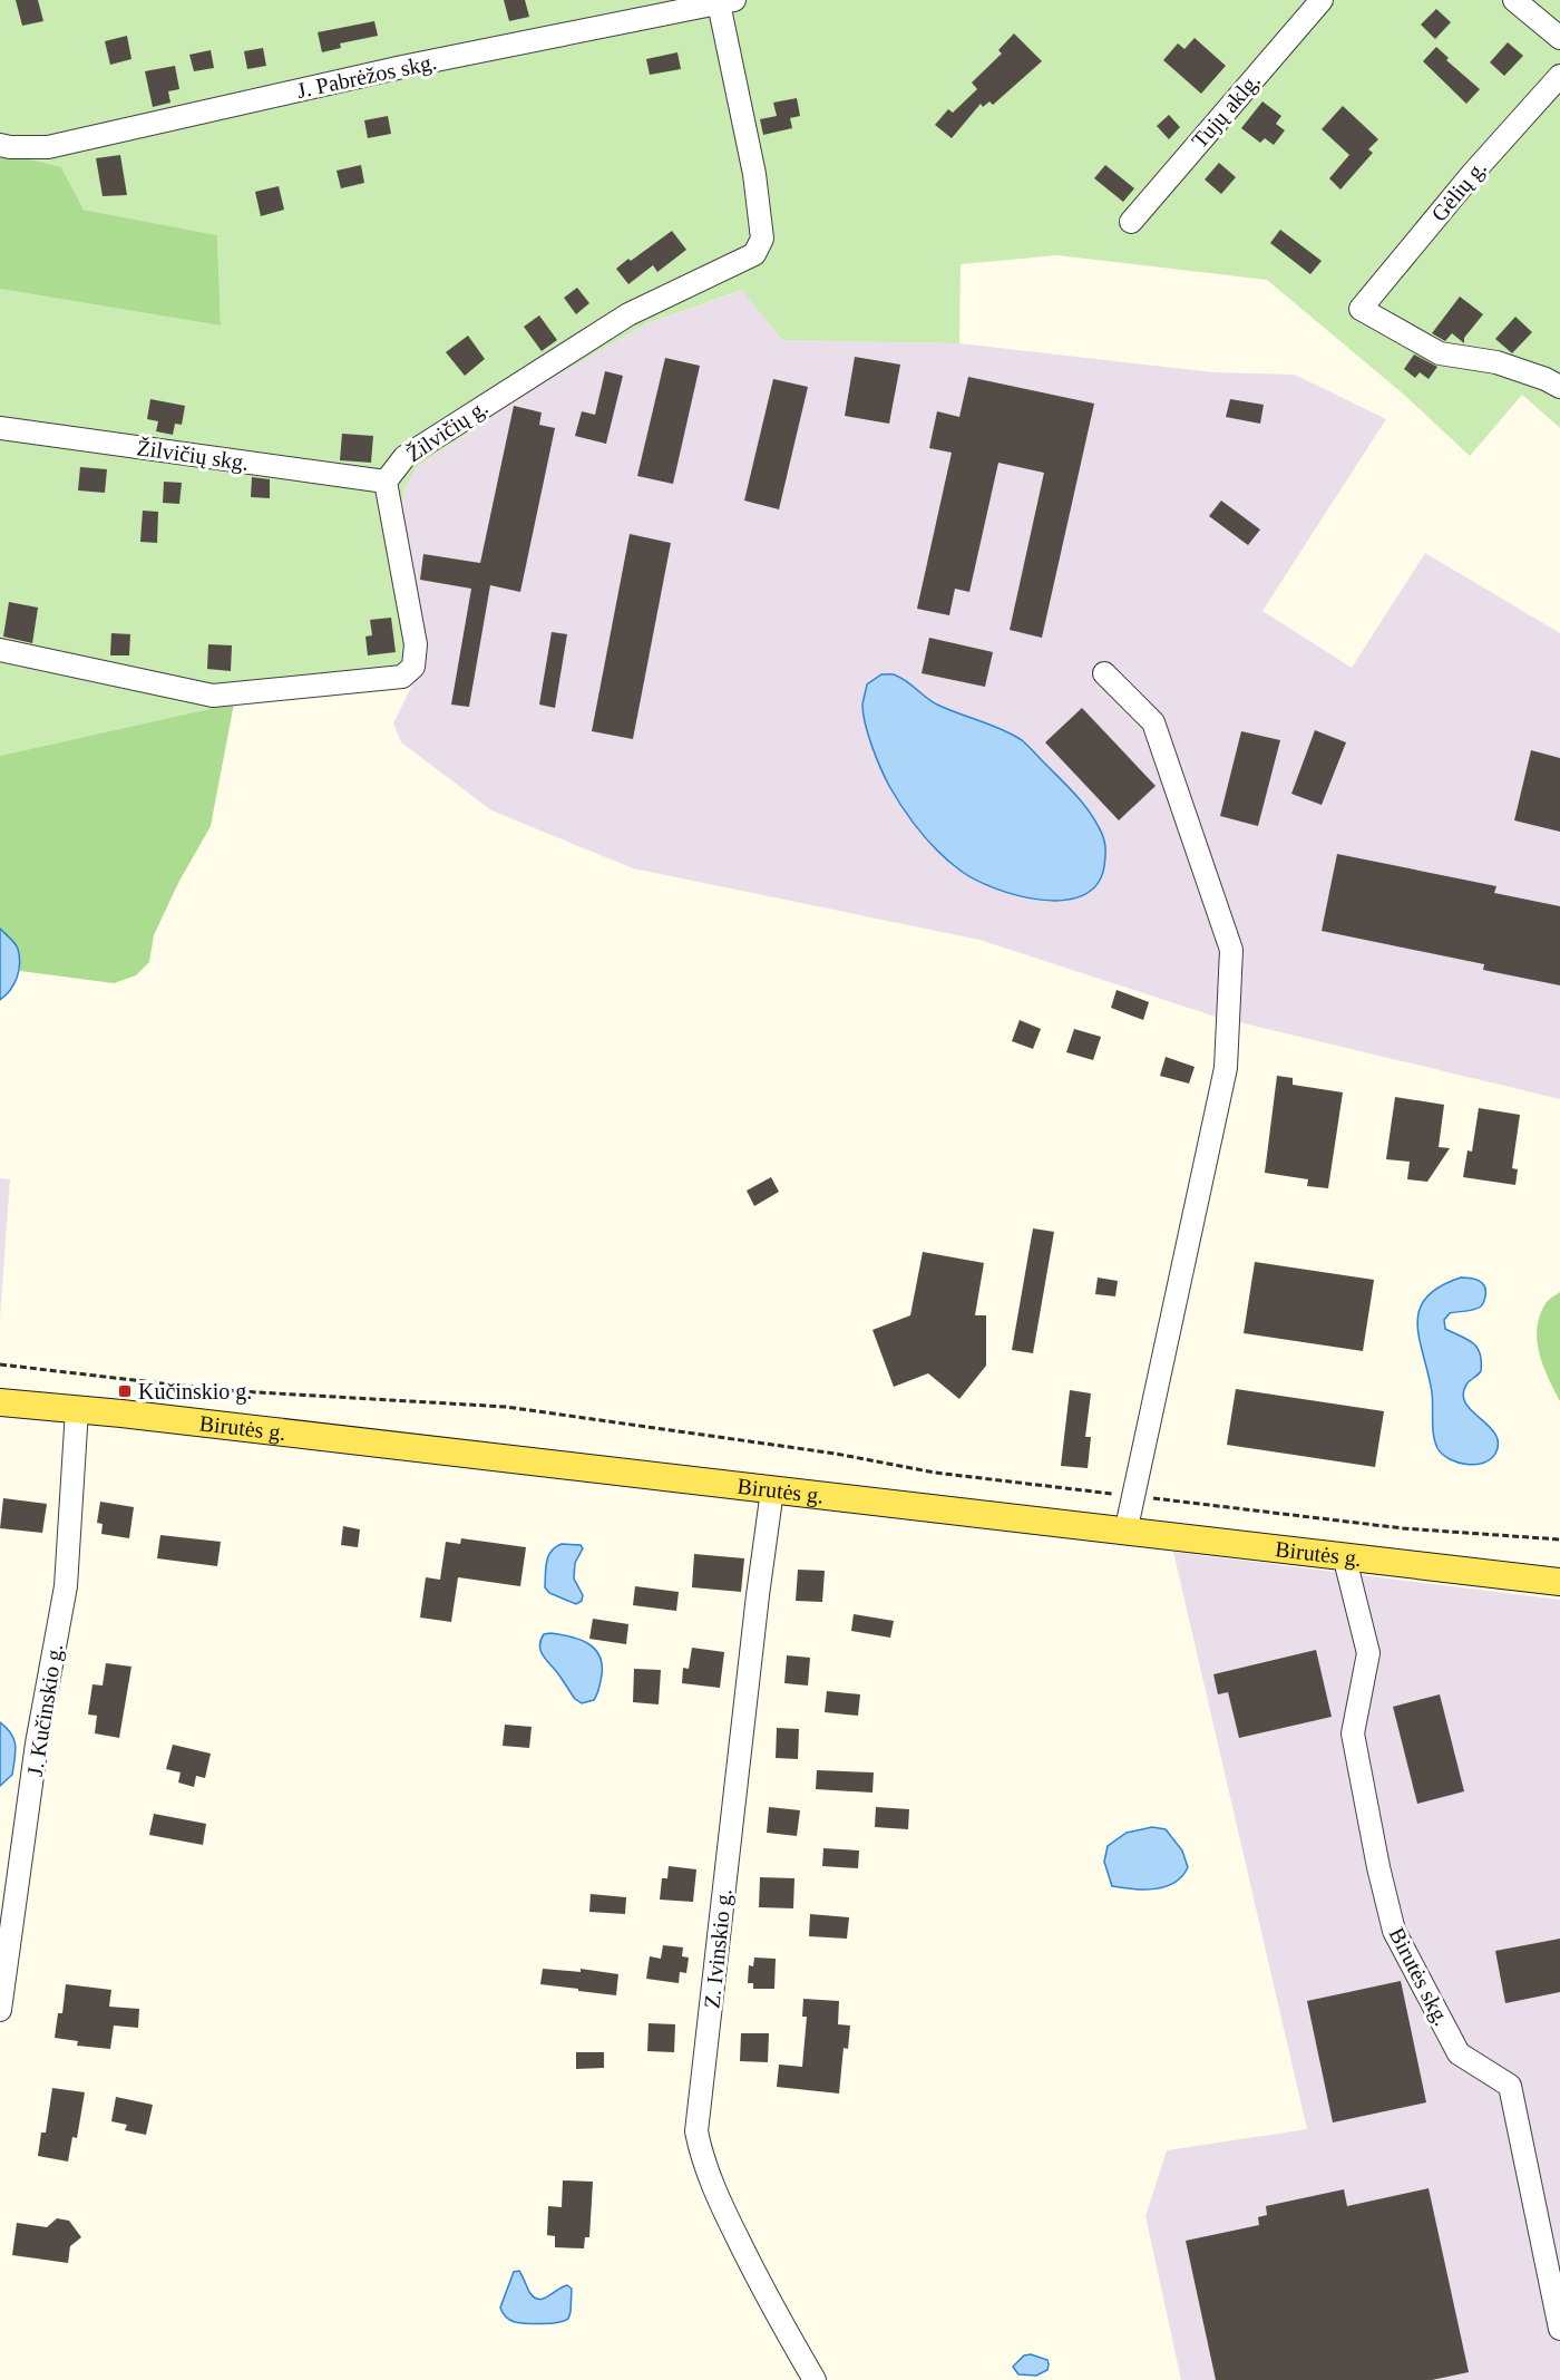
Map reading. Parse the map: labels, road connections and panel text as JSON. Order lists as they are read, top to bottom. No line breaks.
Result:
{"streets":{"main road":["Birutės g."],"street":["J. Pabrėžos skg.","Tujų aklg.","Gėlių g.","Žilvičių g.","Žilvičių skg.","J. Kučinskio g.","Z. Ivinskio g.","Birutės skg."]},"crossings":[["J. Pabrėžos skg.","Žilvičių g."],["Žilvičių g.","Žilvičių skg."],["Birutės g.","J. Kučinskio g."],["Birutės g.","Z. Ivinskio g."],["Birutės g.","Birutės skg."]],"places":{"transit":["Kučinskio g."]}}
